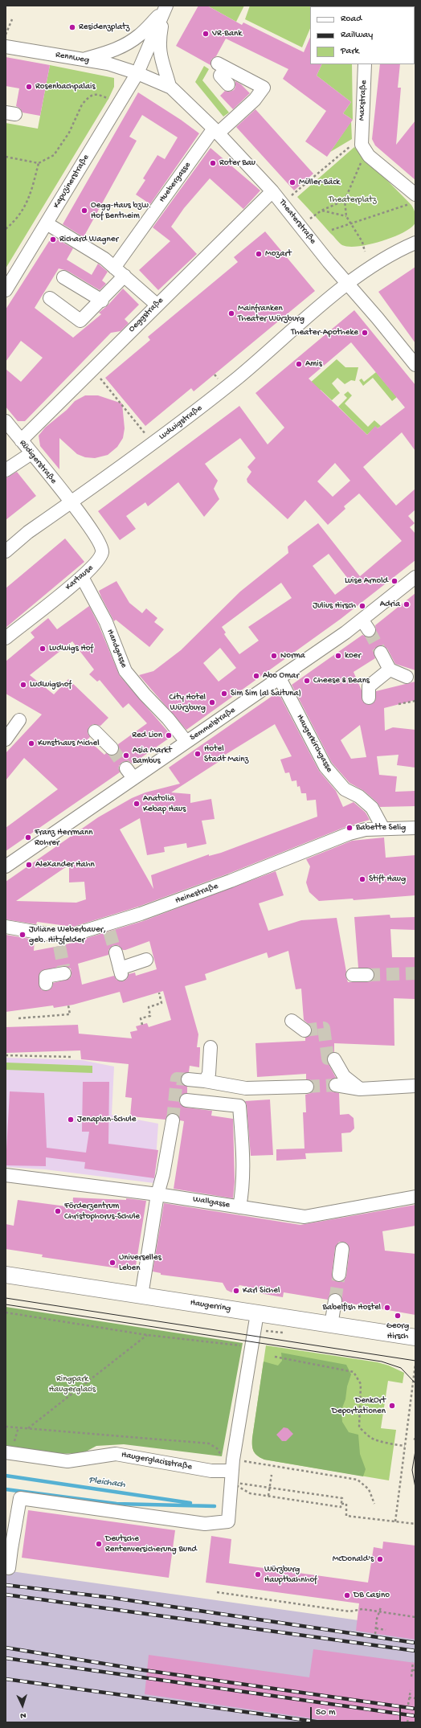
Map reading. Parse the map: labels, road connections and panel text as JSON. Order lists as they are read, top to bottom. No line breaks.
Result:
{"streets":{"main road":["Haugerring"],"street":["Rennweg","Maxstraße","Kapuzinerstraße","Huebergasse","Theaterstraße","Oeggstraße","Ludwigstraße","Rüdigerstraße","Kartause","Handgasse","Semmelstraße","Haugerkirchgasse","Heinestraße","Wallgasse","Haugerglacisstraße"]},"crossings":[["Rennweg","Kapuzinerstraße"],["Rennweg","Theaterstraße"],["Kapuzinerstraße","Theaterstraße"],["Huebergasse","Theaterstraße"],["Theaterstraße","Oeggstraße"],["Theaterstraße","Ludwigstraße"],["Oeggstraße","Rüdigerstraße"],["Ludwigstraße","Rüdigerstraße"],["Ludwigstraße","Kartause"],["Rüdigerstraße","Kartause"],["Kartause","Handgasse"],["Handgasse","Semmelstraße"],["Semmelstraße","Haugerkirchgasse"],["Haugerkirchgasse","Heinestraße"]],"water":["Pleichach"],"parks":["Theaterplatz","Ringpark Haugerglacis"],"places":["Residenzplatz","VR-Bank","Rosenbachpalais","Roter Bau","Müller-Bäck","Oegg-Haus bzw. Hof Bentheim","Richard Wagner","Mozart","Mainfranken Theater Würzburg","Theater-Apotheke","Amis","Luise Arnold","Adria","Julius Hirsch","Ludwigs Hof","Norma","koer","Abo Omar","Cheese & Beans","Ludwigshof","Sim Sim (al Saituna)","City Hotel Würzburg","Red Lion","Kunsthaus Michel","Hotel Stadt Mainz","Asia Markt Bambus","Anatolia Kebap Haus","Babette Selig","Franz Herrmann Rohrer","Alexander Hahn","Stift Haug","Juliane Weberbauer, geb. Hitzfelder","Jenaplan-Schule","Förderzentrum Christophorus-Schule","Universelles Leben","Karl Sichel","Babelfish Hostel","Georg Hirsch","DenkOrt Deportationen","Deutsche Rentenversicherung Bund","McDonald's","Würzburg Hauptbahnhof","DB Casino"],"legend":["Road","Railway","Park"],"scale_bar":"50 m","north":"bottom"}
